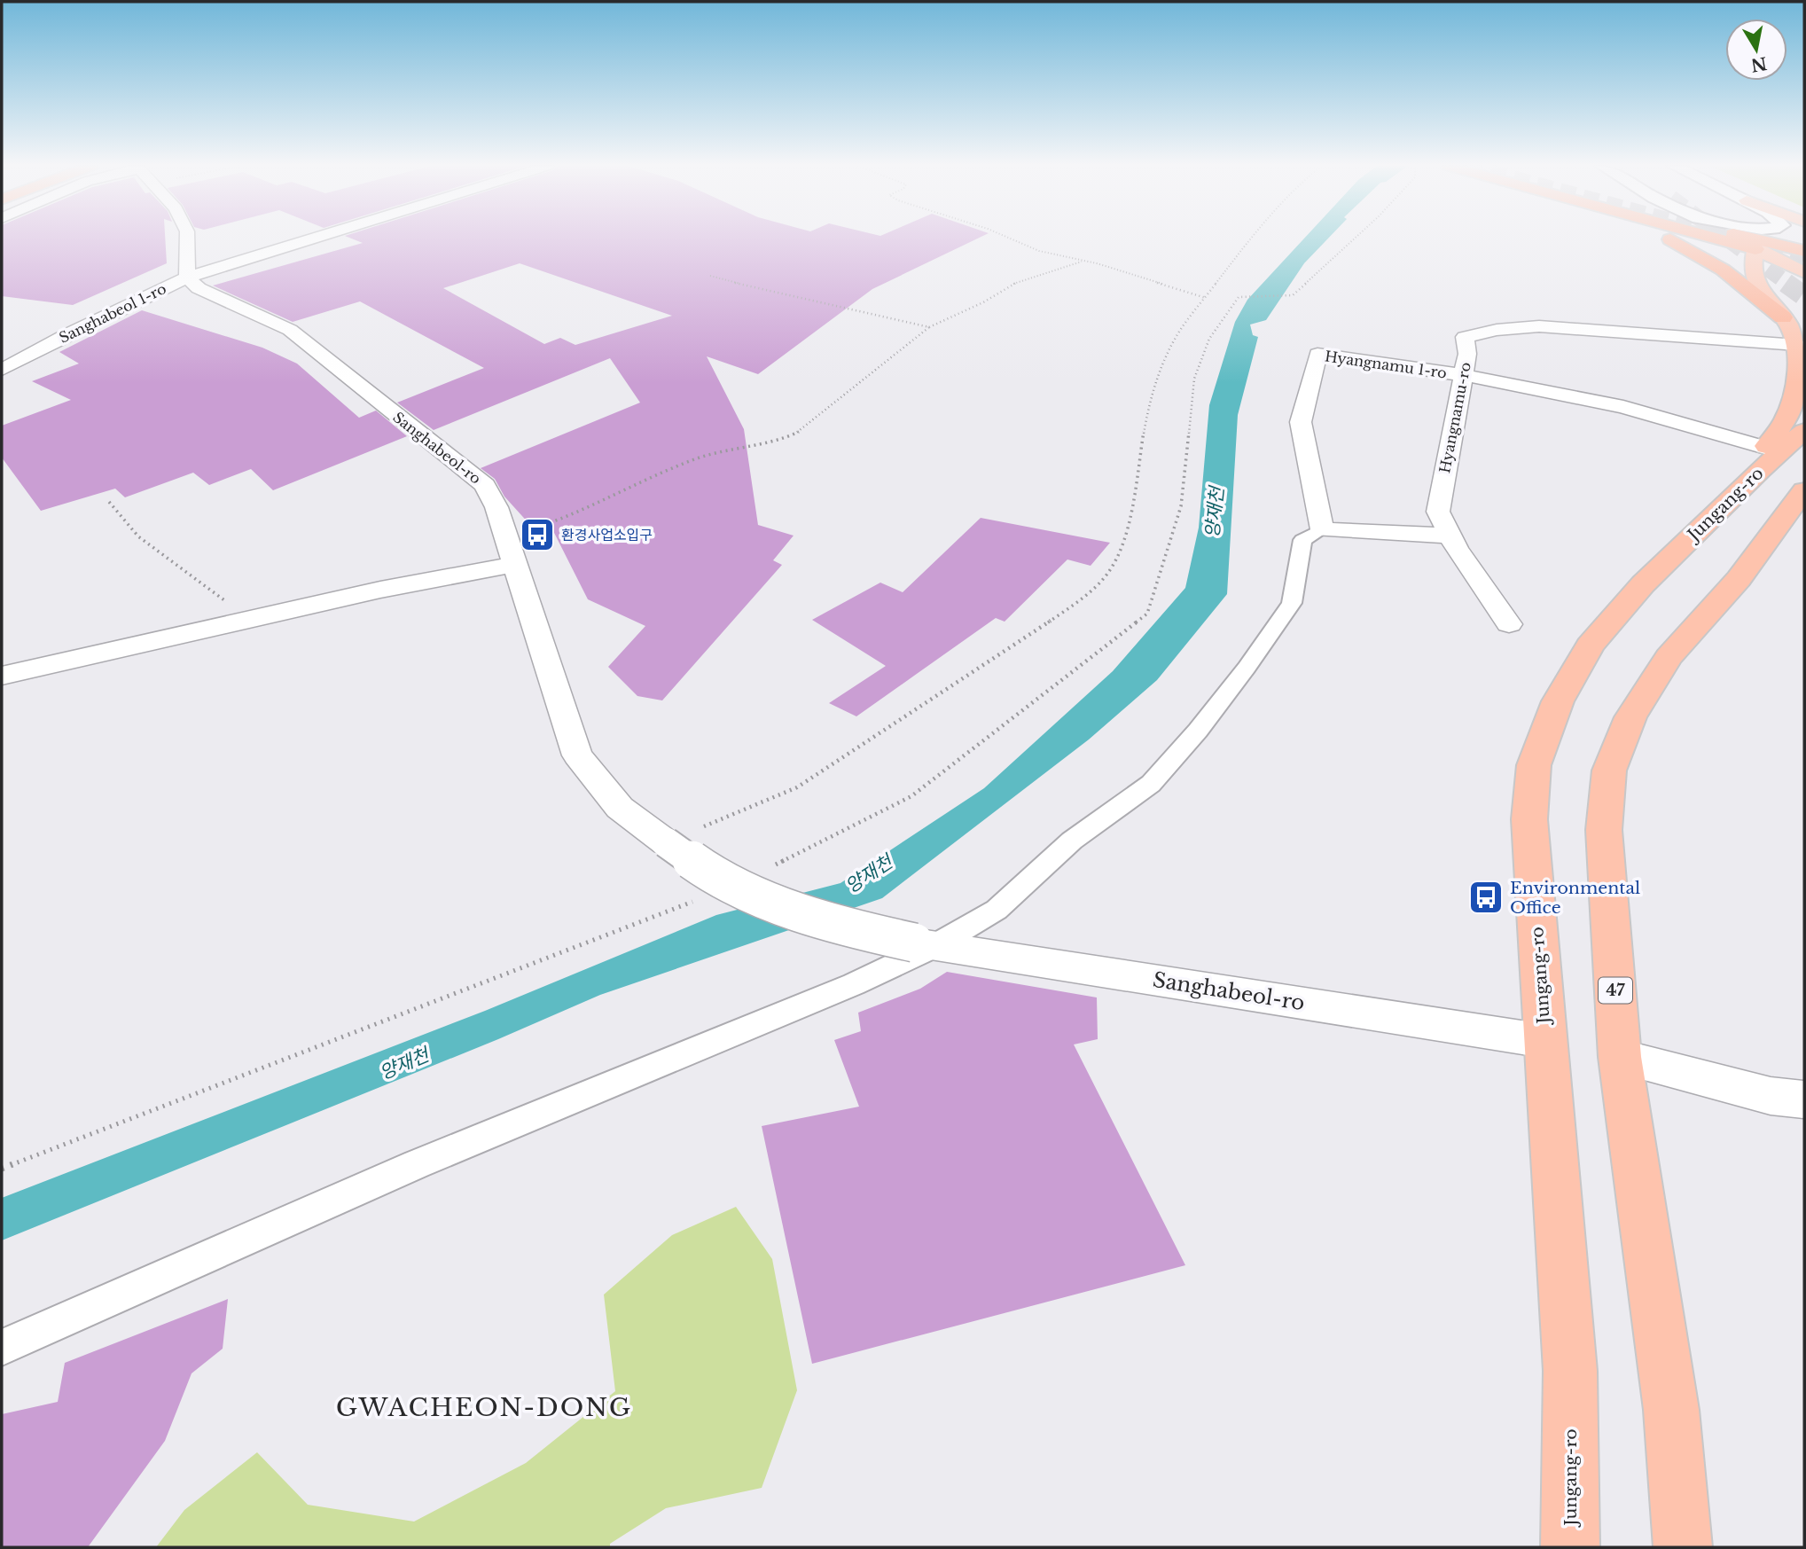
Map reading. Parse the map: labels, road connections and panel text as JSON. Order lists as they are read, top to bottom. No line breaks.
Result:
{"streets":{"main road":["Jungang-ro","47"],"street":["Sanghabeol 1-ro","Hyangnamu 1-ro","Hyangnamu-ro","Sanghabeol-ro"]},"crossings":[["Sanghabeol 1-ro","Sanghabeol-ro"],["Hyangnamu 1-ro","Hyangnamu-ro"],["Sanghabeol-ro","Jungang-ro"]],"districts":["GWACHEON-DONG"],"water":["양재천"],"places":{"bus stop":["환경사업소입구","Environmental Office"]},"north":"bottom"}
